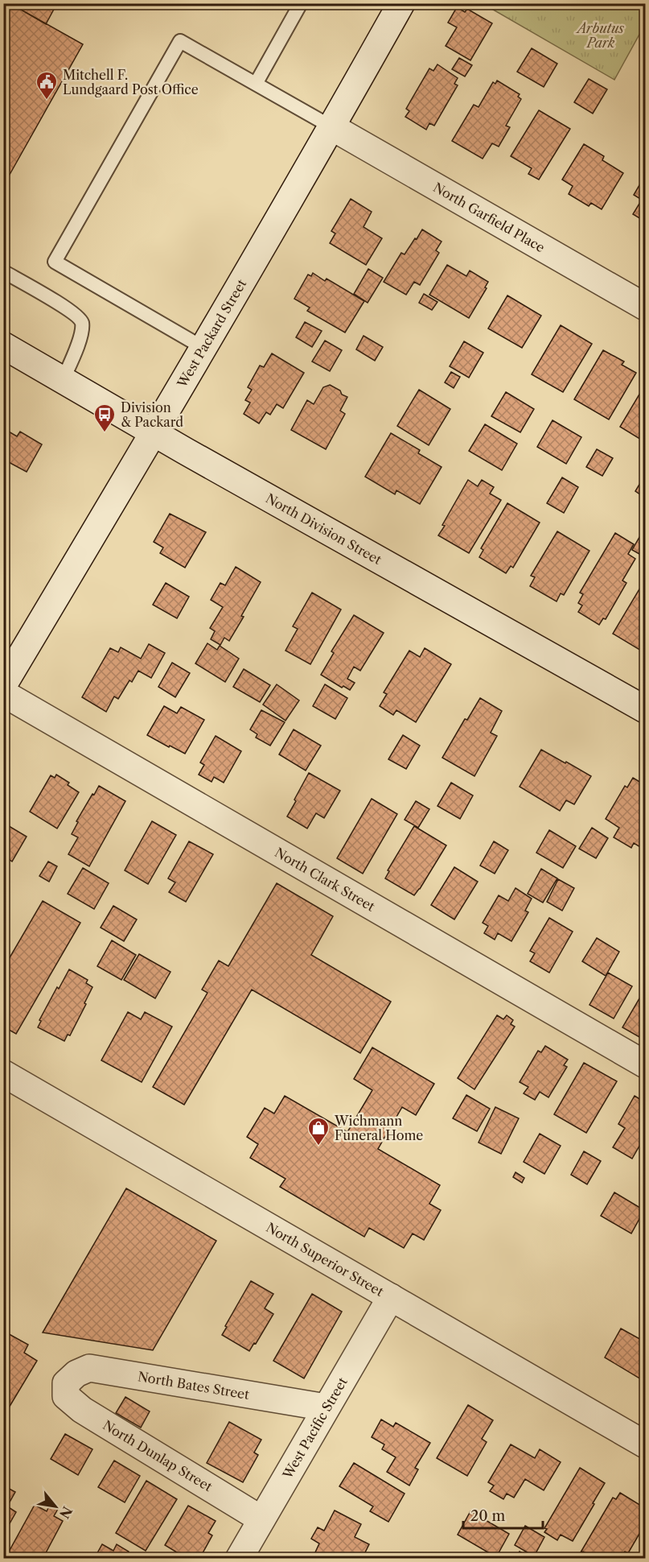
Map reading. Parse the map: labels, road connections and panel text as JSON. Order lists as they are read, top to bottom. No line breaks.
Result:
{"streets":{"street":["North Garfield Place","West Packard Street","North Division Street","North Clark Street","North Superior Street","North Bates Street","West Pacific Street","North Dunlap Street"]},"crossings":[["North Garfield Place","West Packard Street"],["West Packard Street","North Division Street"],["North Superior Street","West Pacific Street"],["North Bates Street","West Pacific Street"],["North Bates Street","North Dunlap Street"],["West Pacific Street","North Dunlap Street"]],"parks":["Arbutus Park"],"places":{"public building":["Mitchell F. Lundgaard Post Office"],"bus stop":["Division & Packard"],"shop":["Wichmann Funeral Home"]},"scale_bar":"20 m","north":"bottom right"}
